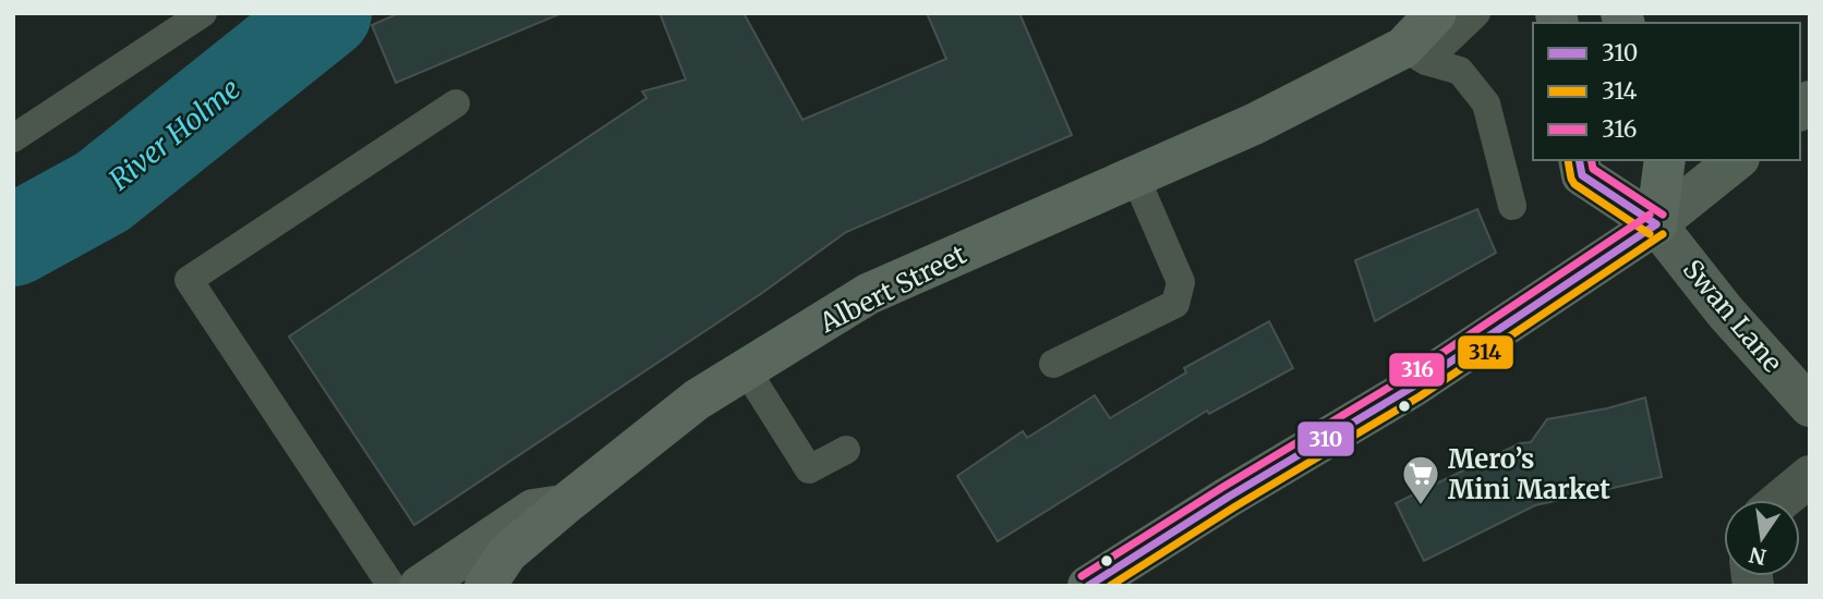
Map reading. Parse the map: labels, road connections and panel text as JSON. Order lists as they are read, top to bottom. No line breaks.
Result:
{"streets":{"main road":["Albert Street"],"street":["Swan Lane"]},"water":["River Holme"],"places":{"supermarket":["Mero’s Mini Market"]},"lines":["transit line 310","transit line 314","transit line 316"],"legend":["310","314","316"],"north":"bottom"}
